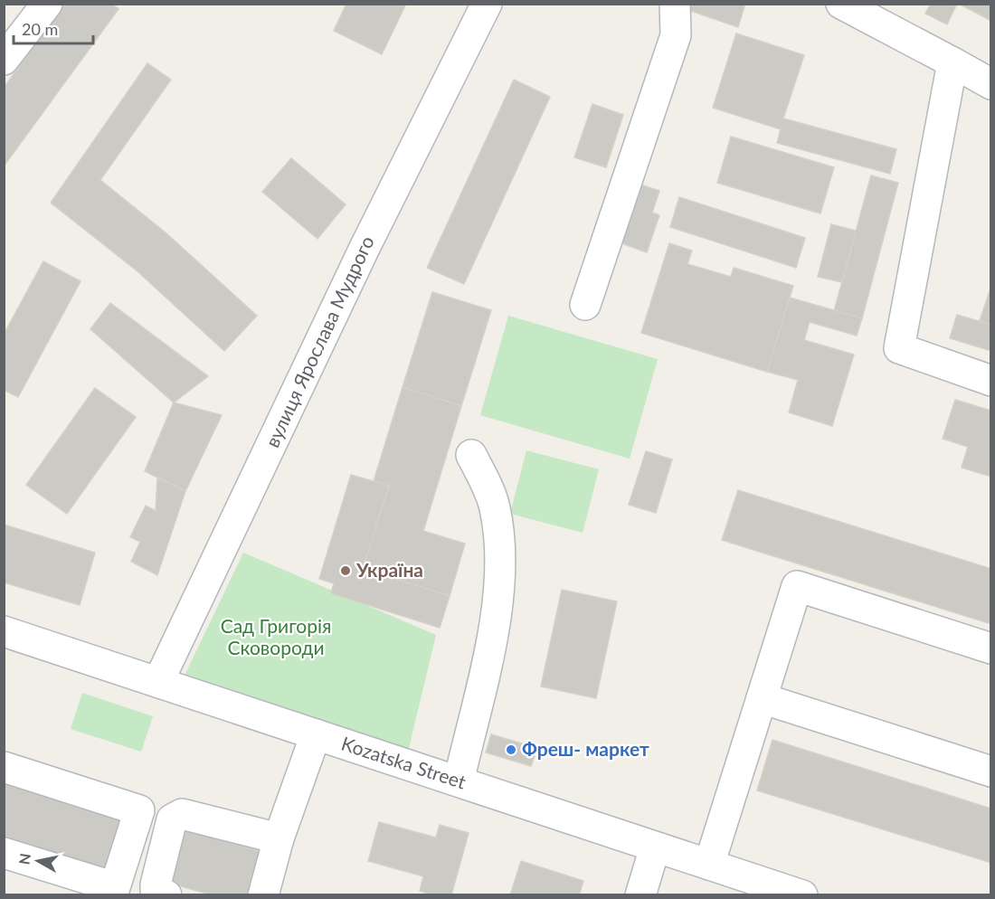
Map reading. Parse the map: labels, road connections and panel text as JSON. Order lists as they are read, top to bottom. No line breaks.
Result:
{"streets":{"street":["вулиця Ярослава Мудрого","Kozatska Street"]},"crossings":[["вулиця Ярослава Мудрого","Kozatska Street"]],"parks":["Сад Григорія Сковороди"],"places":["Україна","Фреш- маркет"],"scale_bar":"20 m","north":"left"}
